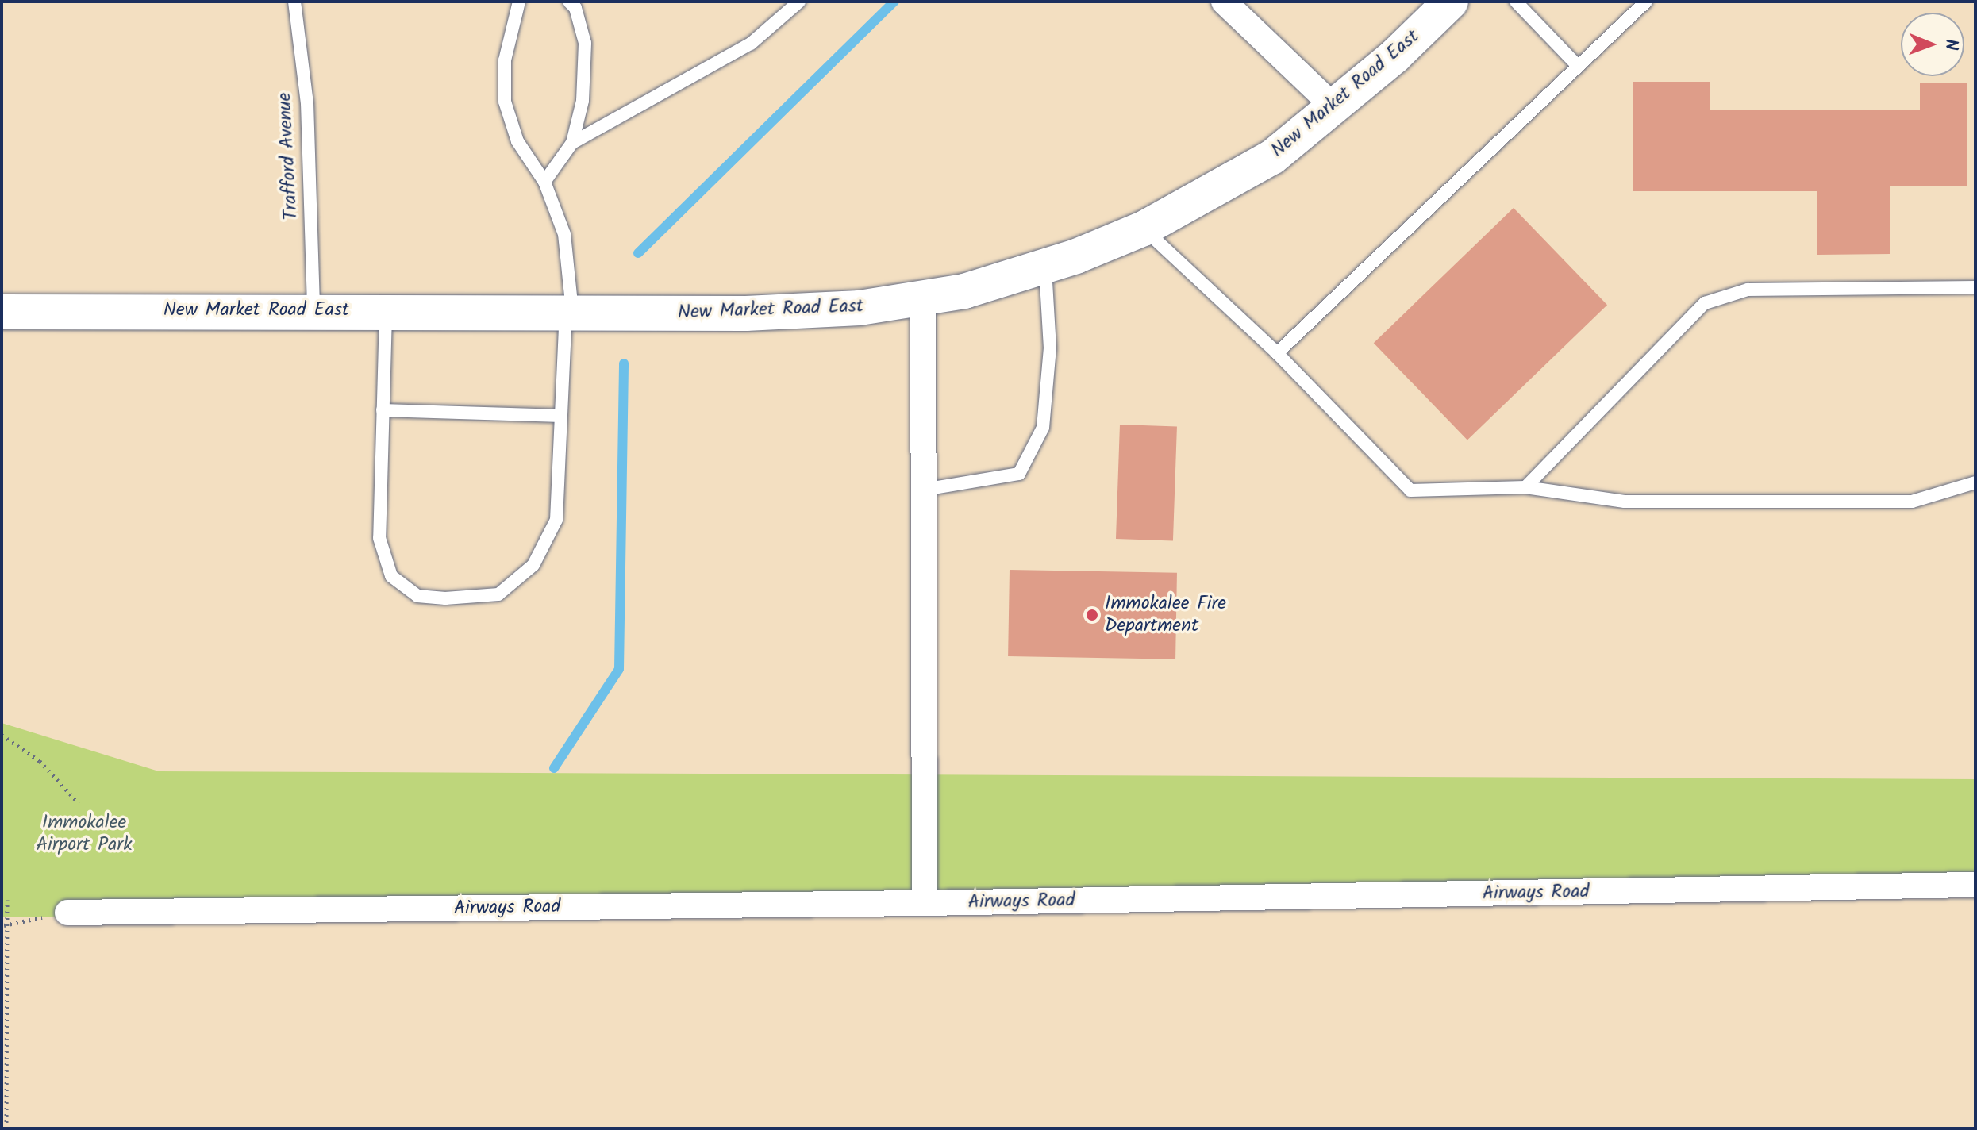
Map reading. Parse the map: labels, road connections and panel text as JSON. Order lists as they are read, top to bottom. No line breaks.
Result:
{"streets":{"main road":["New Market Road East"],"street":["Airways Road"],"lane":["Trafford Avenue"]},"crossings":[["New Market Road East","Trafford Avenue"]],"parks":["Immokalee Airport Park"],"places":["Immokalee Fire Department"],"north":"right"}
